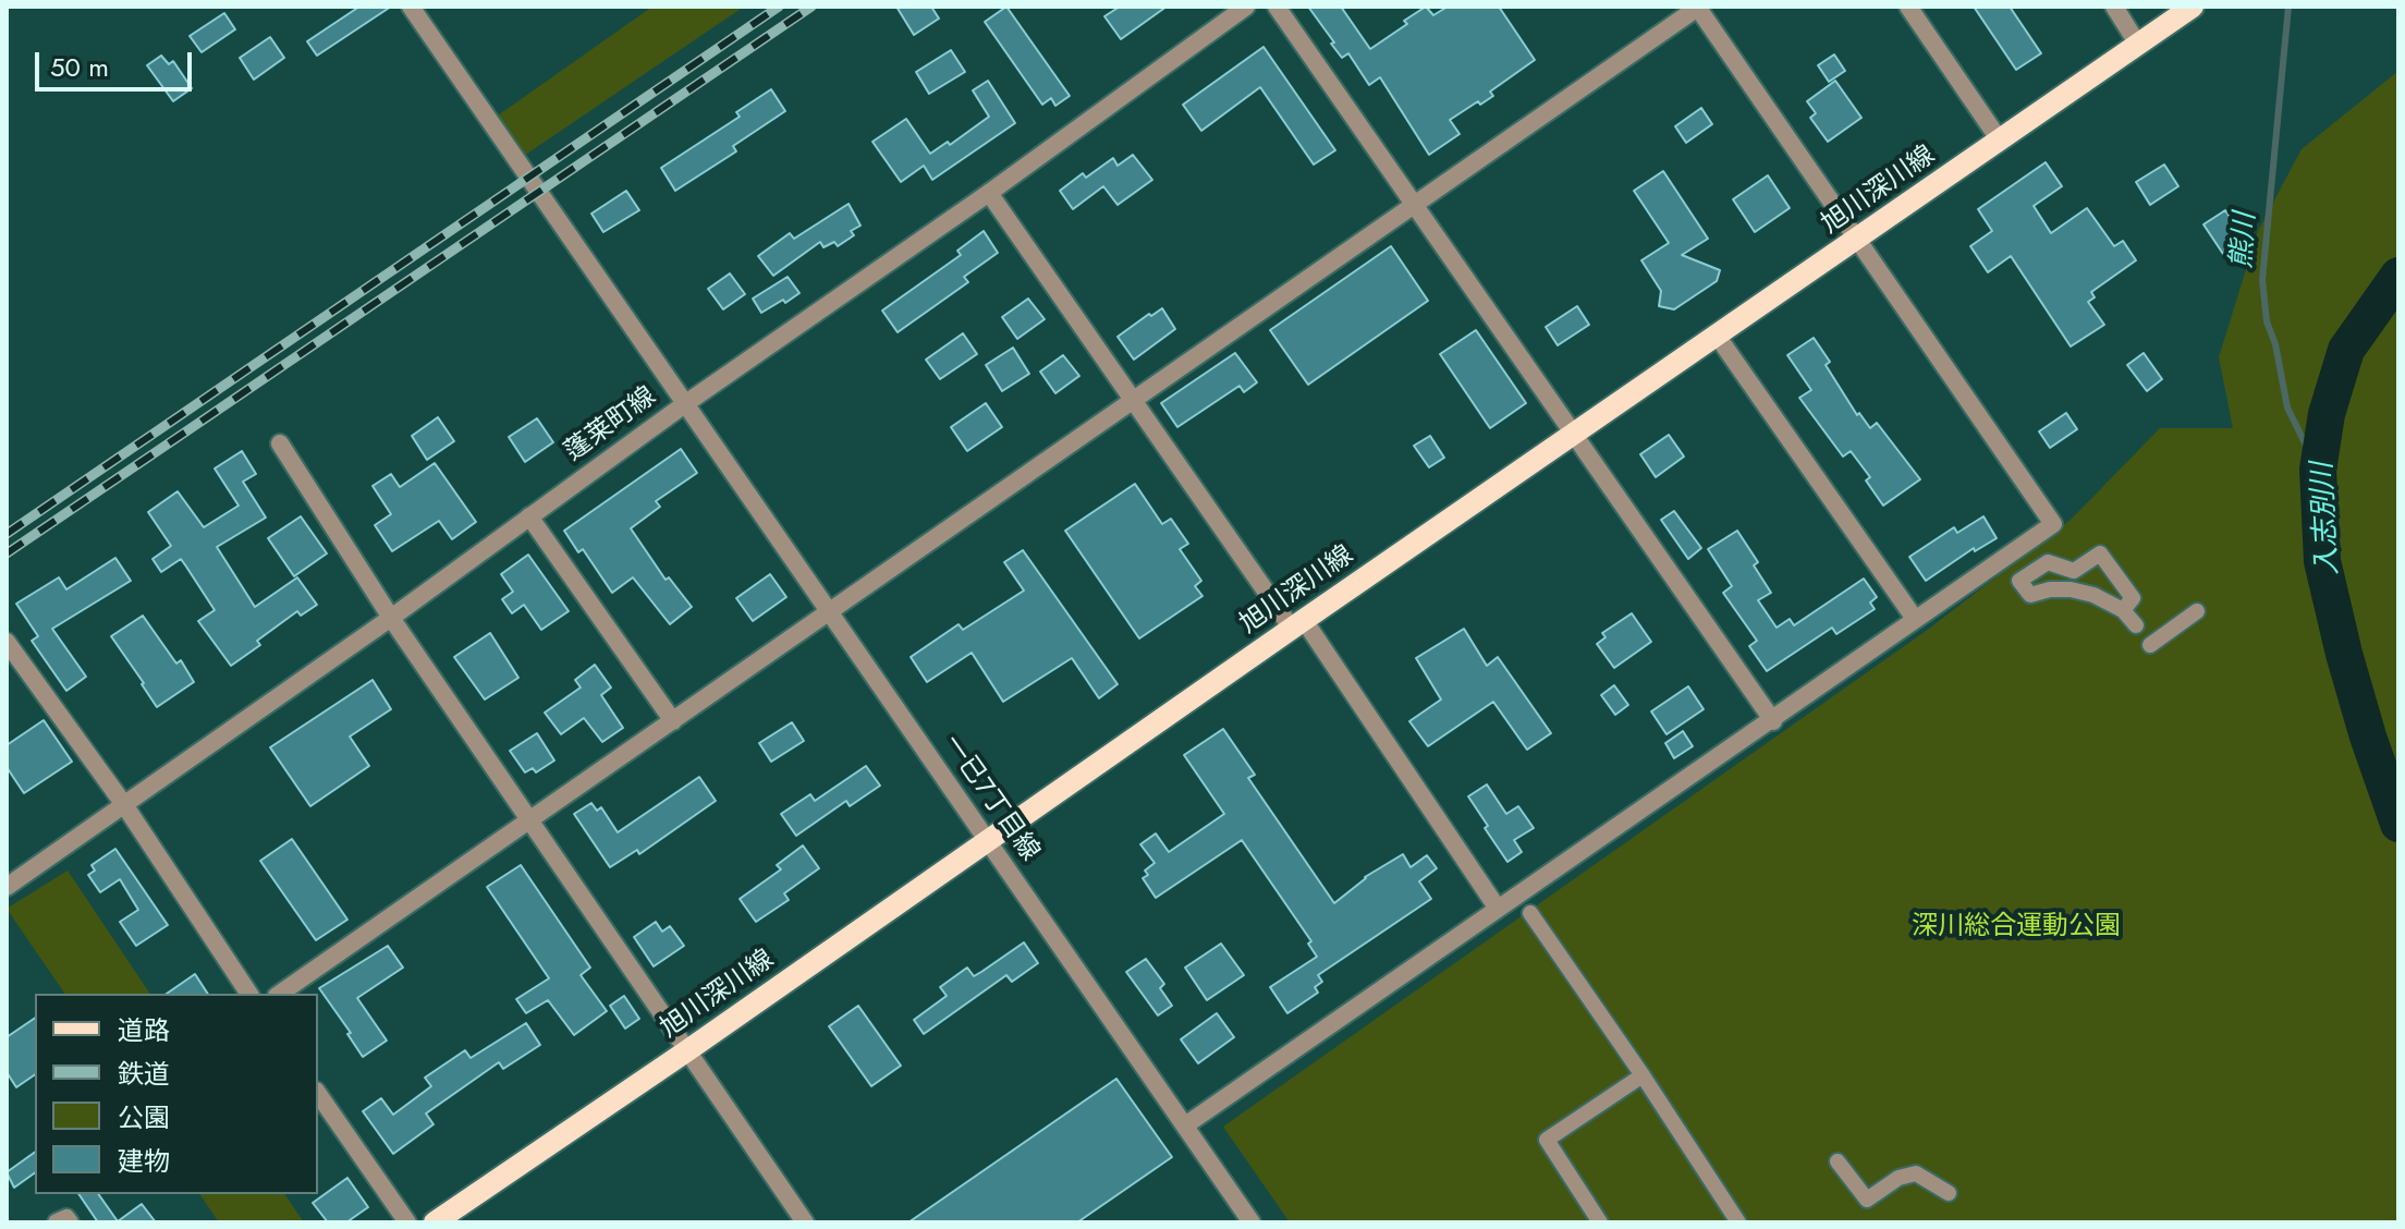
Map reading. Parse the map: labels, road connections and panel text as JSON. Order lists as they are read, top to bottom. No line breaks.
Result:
{"streets":{"main road":["旭川深川線"],"street":["蓬莱町線","一已７丁目線"]},"crossings":[["旭川深川線","一已７丁目線"],["蓬莱町線","一已７丁目線"]],"water":["熊川","入志別川"],"parks":["深川総合運動公園"],"legend":["道路","鉄道","公園","建物"],"scale_bar":"50 m"}
